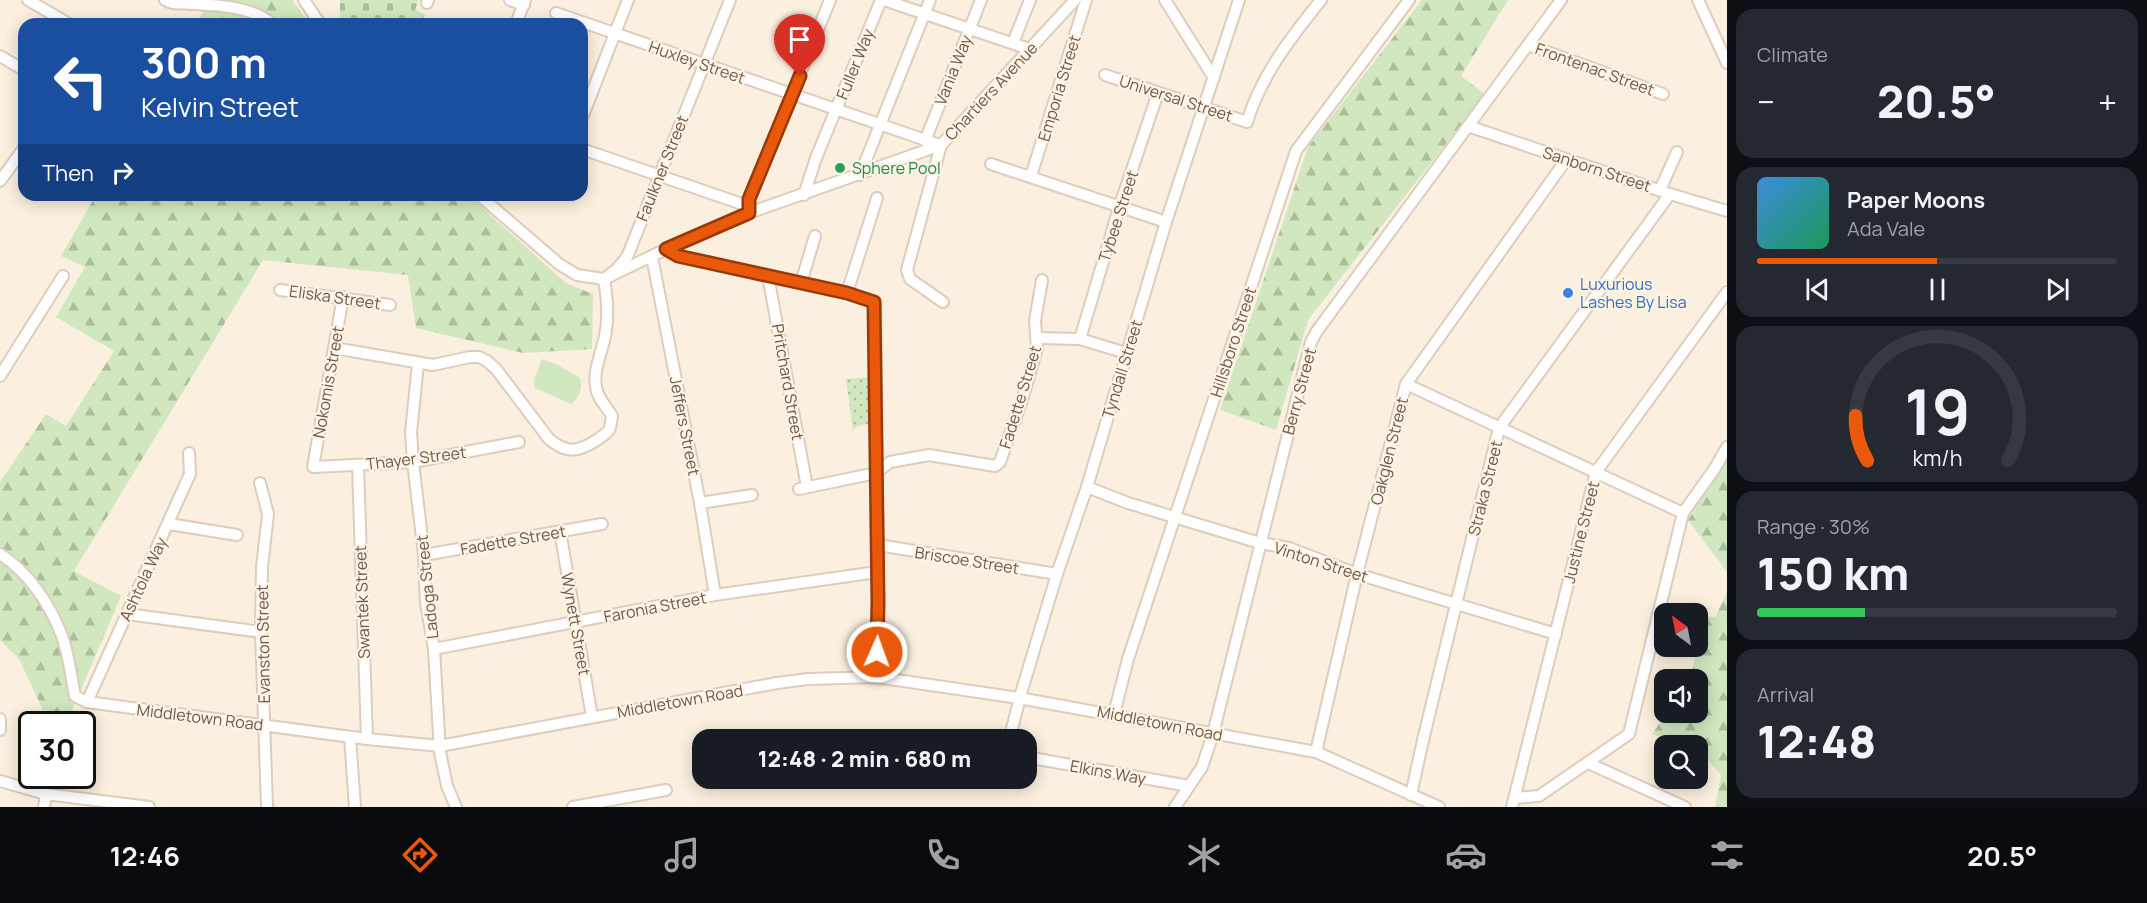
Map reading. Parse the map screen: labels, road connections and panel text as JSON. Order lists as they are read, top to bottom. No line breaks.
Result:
{"streets":{"street":["Huxley Street","Fuller Way","Frontenac Street","Vania Way","Emporia Street","Chartiers Avenue","Universal Street","Faulkner Street","Sanborn Street","Tybee Street","Eliska Street","Hillsboro Street","Tyndall Street","Nokomis Street","Pritchard Street","Berry Street","Fadette Street","Jeffers Street","Oakglen Street","Thayer Street","Straka Street","Justine Street","Briscoe Street","Vinton Street","Ashtola Way","Ladoga Street","Swantek Street","Faronia Street","Wynett Street","Evanston Street","Middletown Road","Elkins Way"]},"crossings":[["Huxley Street","Fuller Way"],["Huxley Street","Vania Way"],["Huxley Street","Chartiers Avenue"],["Huxley Street","Faulkner Street"],["Fuller Way","Chartiers Avenue"],["Frontenac Street","Berry Street"],["Chartiers Avenue","Faulkner Street"],["Chartiers Avenue","Jeffers Street"],["Universal Street","Tybee Street"],["Universal Street","Tyndall Street"],["Sanborn Street","Berry Street"],["Sanborn Street","Oakglen Street"],["Sanborn Street","Straka Street"],["Eliska Street","Nokomis Street"],["Hillsboro Street","Vinton Street"],["Hillsboro Street","Middletown Road"],["Tyndall Street","Briscoe Street"],["Tyndall Street","Vinton Street"],["Tyndall Street","Middletown Road"],["Nokomis Street","Thayer Street"],["Pritchard Street","Fadette Street"],["Berry Street","Vinton Street"],["Berry Street","Middletown Road"],["Berry Street","Elkins Way"],["Fadette Street","Ladoga Street"],["Fadette Street","Wynett Street"],["Jeffers Street","Faronia Street"],["Oakglen Street","Vinton Street"],["Oakglen Street","Middletown Road"],["Thayer Street","Ladoga Street"],["Thayer Street","Swantek Street"],["Straka Street","Vinton Street"],["Straka Street","Middletown Road"],["Justine Street","Vinton Street"],["Ashtola Way","Middletown Road"],["Ladoga Street","Faronia Street"],["Ladoga Street","Middletown Road"],["Swantek Street","Middletown Road"],["Faronia Street","Wynett Street"],["Wynett Street","Middletown Road"],["Evanston Street","Middletown Road"]],"places":["Sphere Pool","Luxurious Lashes By Lisa"],"north":"top left","page":{"tile":["Climate",["Range · 30%","150 km"],["Arrival","12:48"]],"turn":["300 m","Kelvin Street"],"heat":["−","20.5°","+"],"then":"Then","song":["Paper Moons","Ada Vale"],"limit":"30","trip":"12:48 · 2 min · 680 m","tabs":["12:46","20.5°"],"gauge":["19","km/h"]}}
